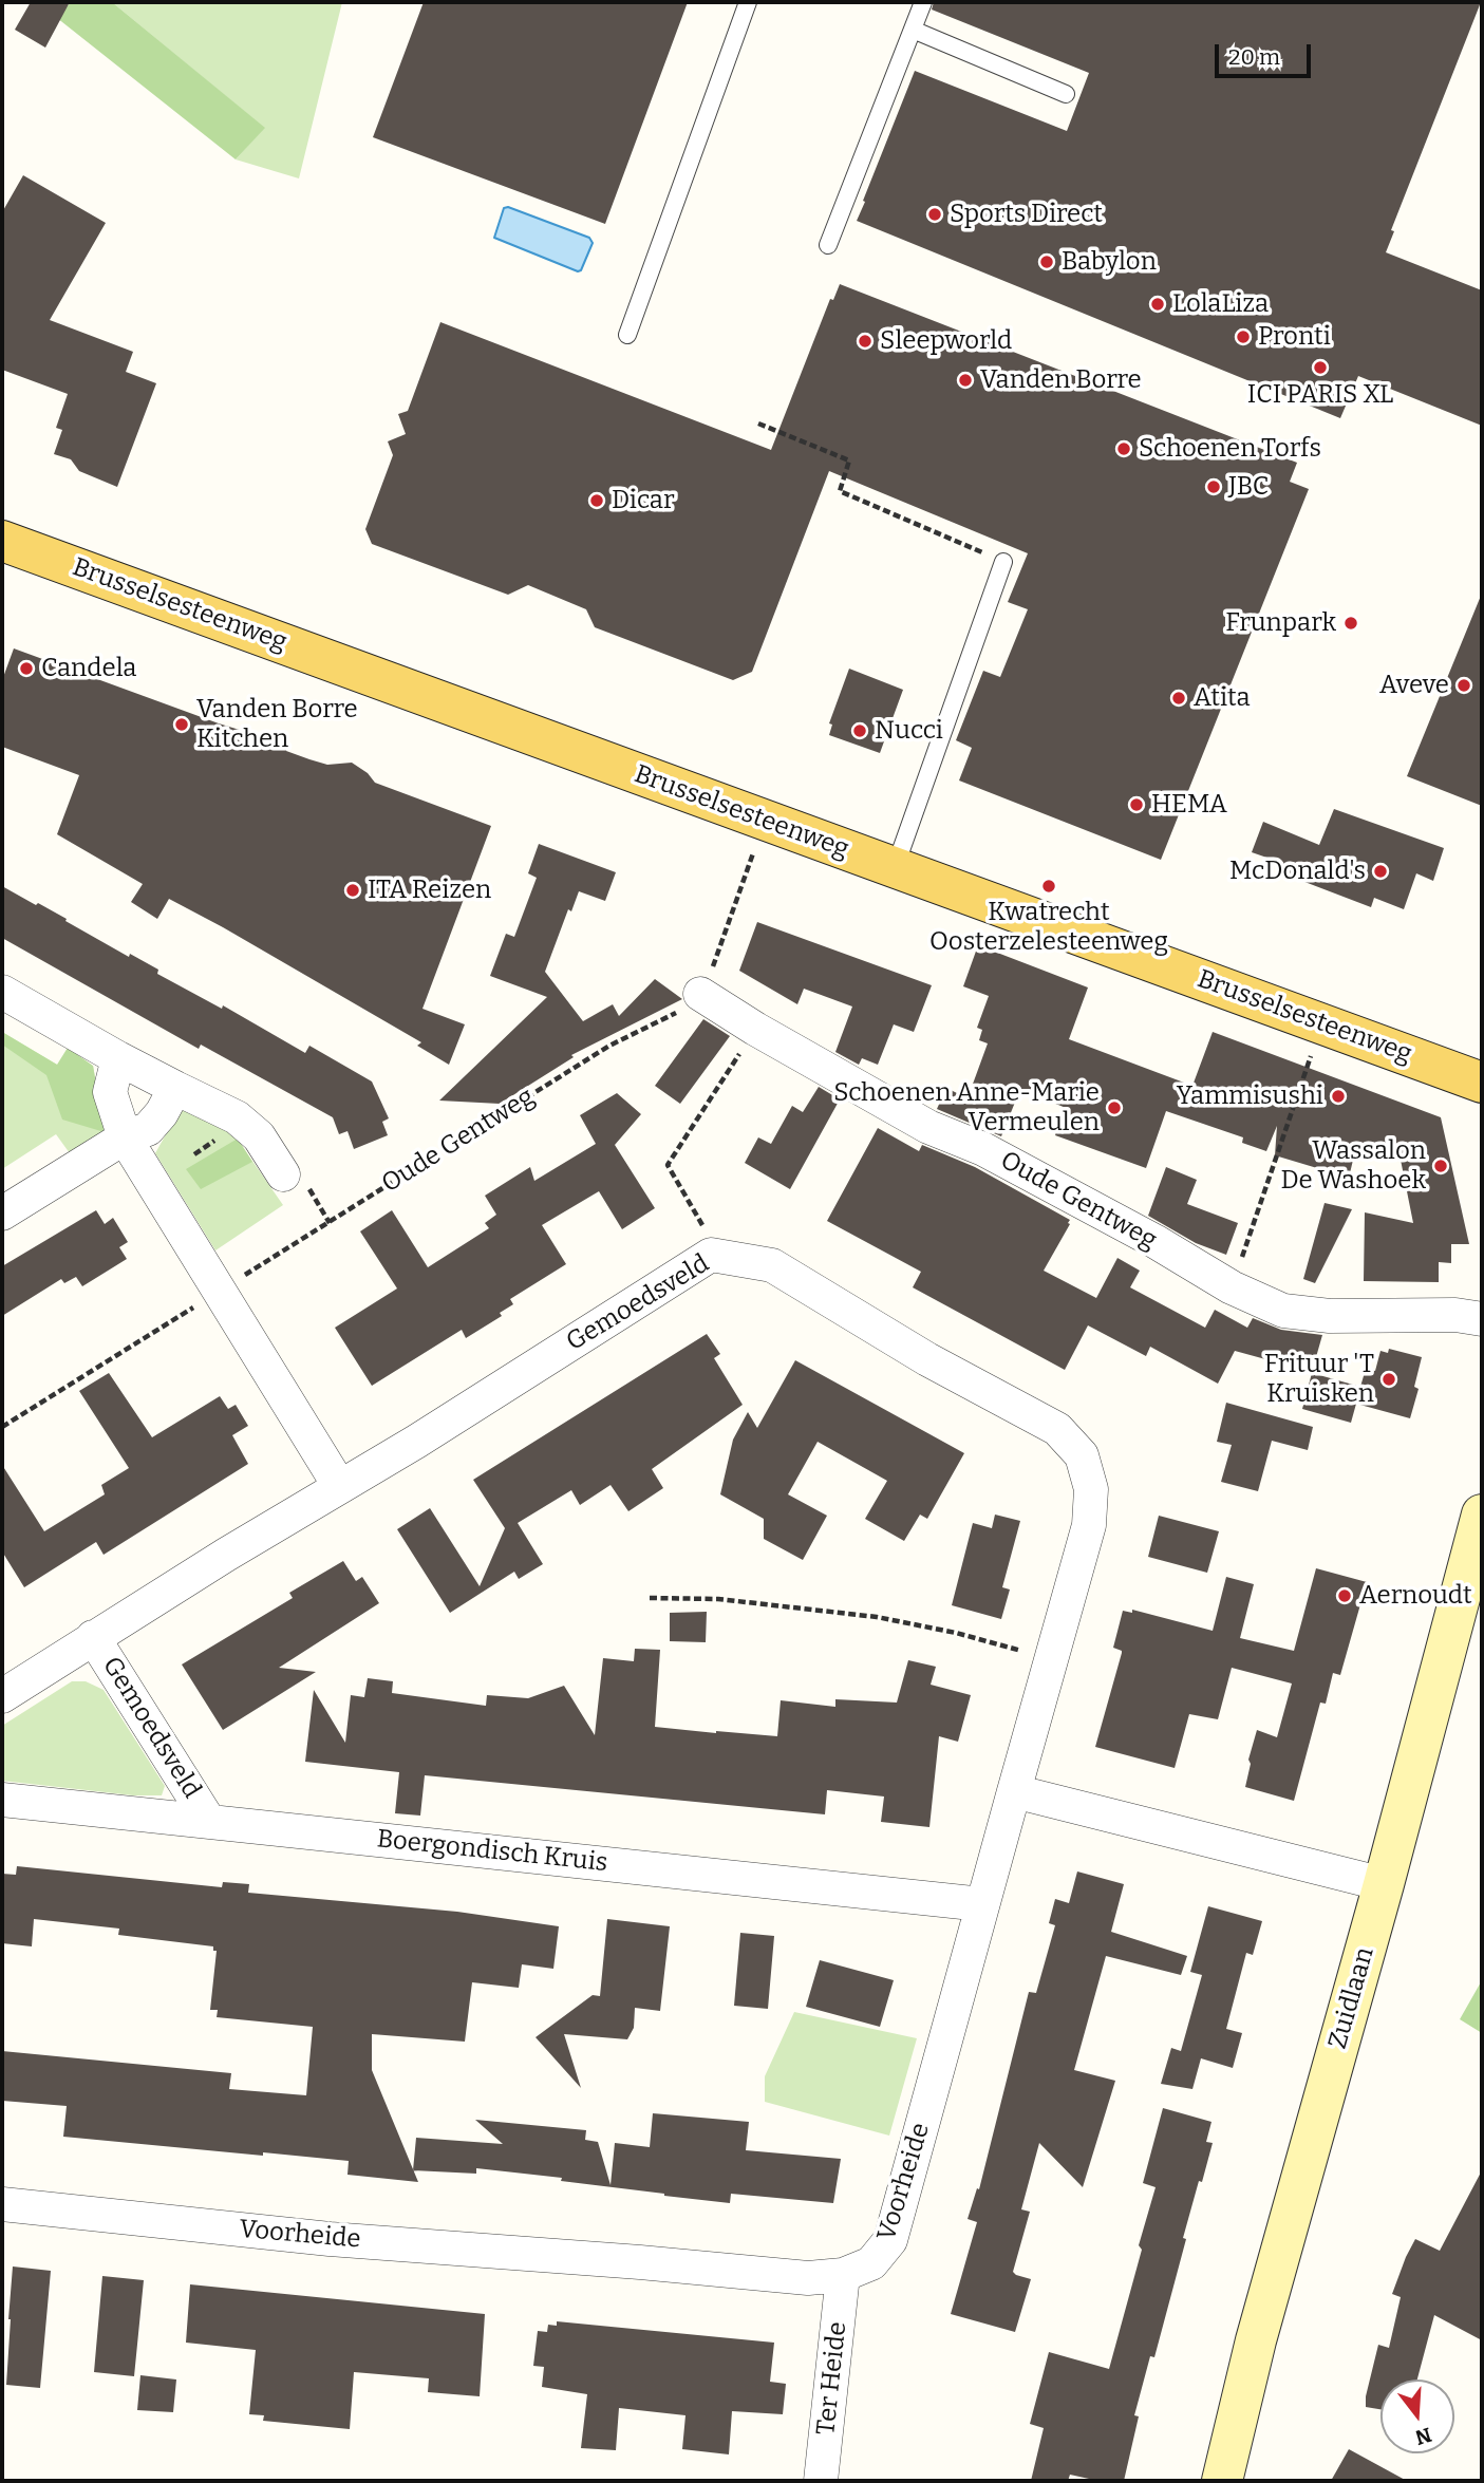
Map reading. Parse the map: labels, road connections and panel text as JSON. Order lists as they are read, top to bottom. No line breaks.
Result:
{"streets":{"main road":["Brusselsesteenweg","Zuidlaan"],"street":["Oude Gentweg","Gemoedsveld","Boergondisch Kruis","Voorheide","Ter Heide"]},"crossings":[["Gemoedsveld","Boergondisch Kruis"],["Gemoedsveld","Voorheide"],["Boergondisch Kruis","Voorheide"],["Voorheide","Ter Heide"]],"places":["Sports Direct","Babylon","LolaLiza","Pronti","Sleepworld","ICI PARIS XL","Vanden Borre","Schoenen Torfs","JBC","Dicar","Frunpark","Candela","Aveve","Atita","Vanden Borre Kitchen","Nucci","HEMA","McDonald's","Kwatrecht Oosterzelesteenweg","ITA Reizen","Yammisushi","Schoenen Anne-Marie Vermeulen","Wassalon De Washoek","Frituur 'T Kruisken","Aernoudt"],"scale_bar":"20 m","north":"bottom"}
